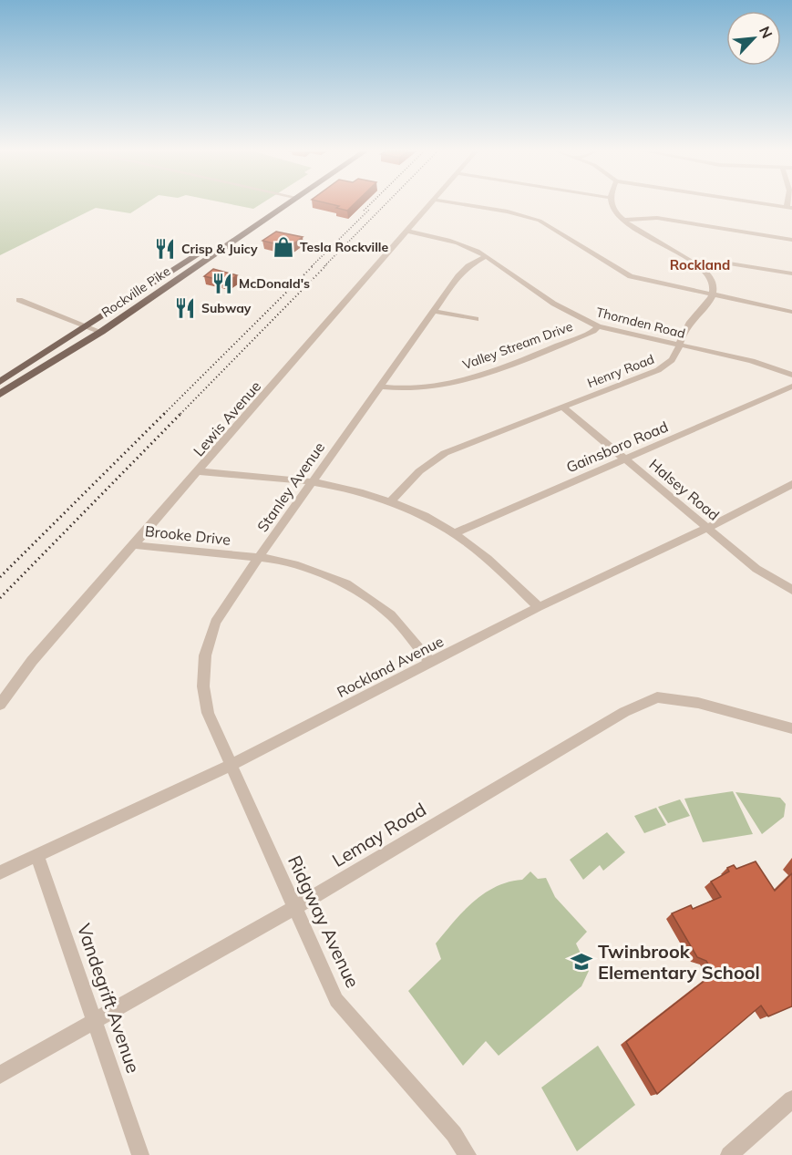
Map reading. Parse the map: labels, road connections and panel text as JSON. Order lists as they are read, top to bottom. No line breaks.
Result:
{"streets":{"main road":["Rockville Pike"],"street":["Thornden Road","Valley Stream Drive","Henry Road","Lewis Avenue","Gainsboro Road","Stanley Avenue","Halsey Road","Brooke Drive","Rockland Avenue","Lemay Road","Ridgway Avenue","Vandegrift Avenue"]},"crossings":[["Thornden Road","Valley Stream Drive"],["Thornden Road","Henry Road"],["Thornden Road","Lewis Avenue"],["Thornden Road","Stanley Avenue"],["Valley Stream Drive","Stanley Avenue"],["Henry Road","Halsey Road"],["Lewis Avenue","Brooke Drive"],["Gainsboro Road","Halsey Road"],["Stanley Avenue","Brooke Drive"],["Stanley Avenue","Rockland Avenue"],["Stanley Avenue","Ridgway Avenue"],["Halsey Road","Rockland Avenue"],["Brooke Drive","Rockland Avenue"],["Rockland Avenue","Ridgway Avenue"],["Rockland Avenue","Vandegrift Avenue"],["Lemay Road","Ridgway Avenue"],["Lemay Road","Vandegrift Avenue"]],"districts":["Rockland"],"places":{"shop":["Tesla Rockville"],"restaurant":["Crisp & Juicy","McDonald's","Subway"],"school or university":["Twinbrook Elementary School"]},"north":"top right"}
